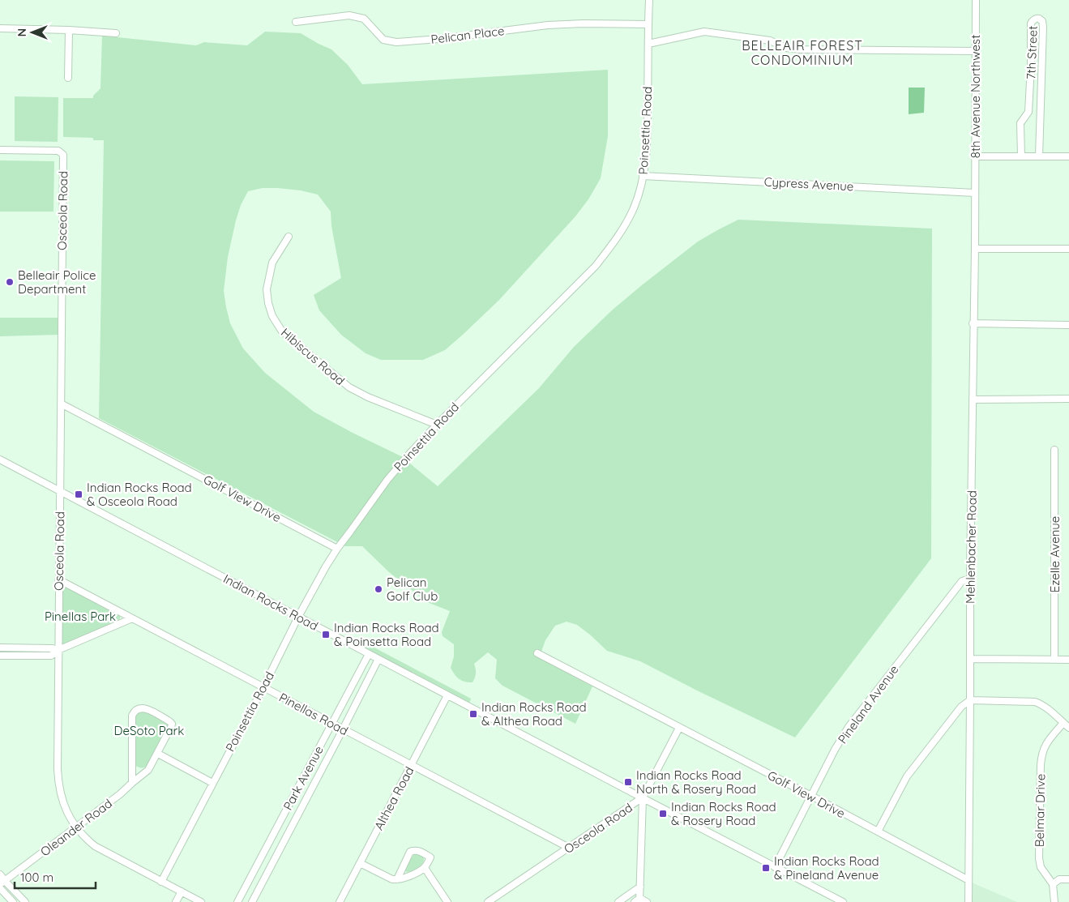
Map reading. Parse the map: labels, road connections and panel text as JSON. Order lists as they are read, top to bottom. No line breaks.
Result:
{"streets":{"street":["Pelican Place","7th Street","8th Avenue Northwest","Poinsettia Road","Cypress Avenue","Osceola Road","Hibiscus Road","Golf View Drive","Mehlenbacher Road","Ezelle Avenue","Indian Rocks Road","Pineland Avenue","Pinellas Road","Park Avenue","Althea Road","Belmar Drive","Oleander Road"]},"crossings":[["Pelican Place","Poinsettia Road"],["8th Avenue Northwest","Cypress Avenue"],["8th Avenue Northwest","Mehlenbacher Road"],["Poinsettia Road","Cypress Avenue"],["Poinsettia Road","Osceola Road"],["Poinsettia Road","Hibiscus Road"],["Poinsettia Road","Golf View Drive"],["Poinsettia Road","Indian Rocks Road"],["Poinsettia Road","Pinellas Road"],["Cypress Avenue","Mehlenbacher Road"],["Osceola Road","Golf View Drive"],["Osceola Road","Indian Rocks Road"],["Osceola Road","Pinellas Road"],["Osceola Road","Oleander Road"],["Golf View Drive","Mehlenbacher Road"],["Golf View Drive","Pineland Avenue"],["Mehlenbacher Road","Pineland Avenue"],["Indian Rocks Road","Pineland Avenue"],["Indian Rocks Road","Park Avenue"],["Indian Rocks Road","Althea Road"],["Pinellas Road","Park Avenue"],["Pinellas Road","Althea Road"]],"districts":["BELLEAIR FOREST CONDOMINIUM"],"parks":["Pinellas Park","DeSoto Park"],"places":{"other":["Belleair Police Department","Pelican Golf Club"],"transit":["Indian Rocks Road & Osceola Road","Indian Rocks Road & Poinsetta Road","Indian Rocks Road & Althea Road","Indian Rocks Road North & Rosery Road","Indian Rocks Road & Rosery Road","Indian Rocks Road & Pineland Avenue"]},"scale_bar":"100 m","north":"left"}
